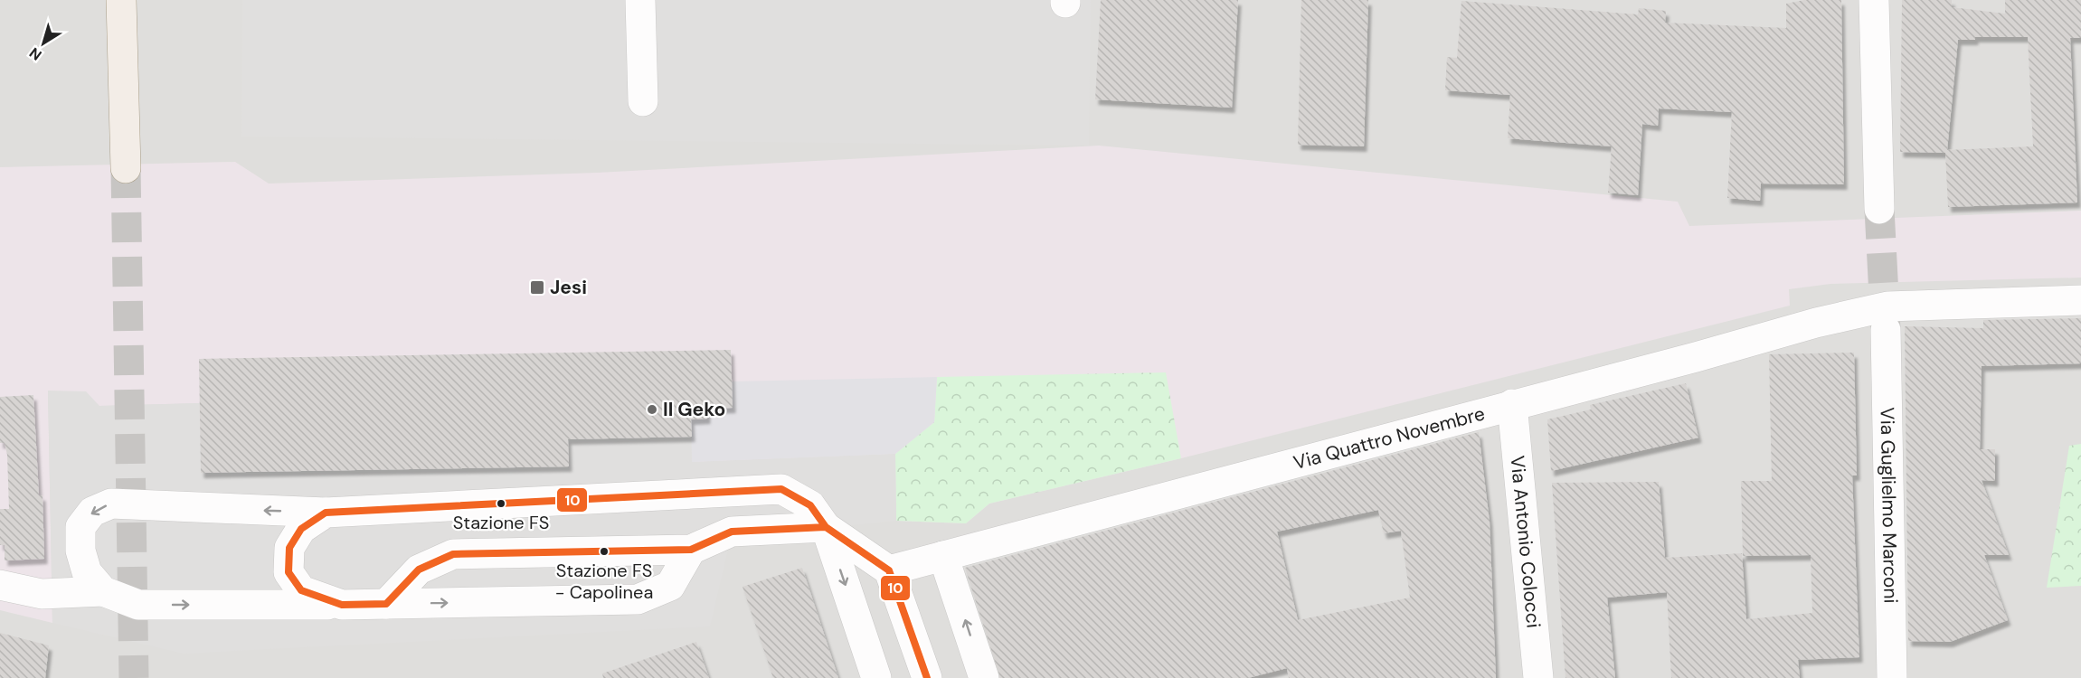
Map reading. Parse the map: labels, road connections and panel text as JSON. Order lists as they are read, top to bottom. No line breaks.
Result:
{"streets":{"street":["Via Quattro Novembre","Via Guglielmo Marconi","Via Antonio Colocci"]},"crossings":[["Via Quattro Novembre","Via Guglielmo Marconi"],["Via Quattro Novembre","Via Antonio Colocci"]],"places":{"transit":["Jesi"],"other":["Il Geko","Stazione FS","Stazione FS - Capolinea"]},"lines":["transit line 10"],"north":"bottom left"}
